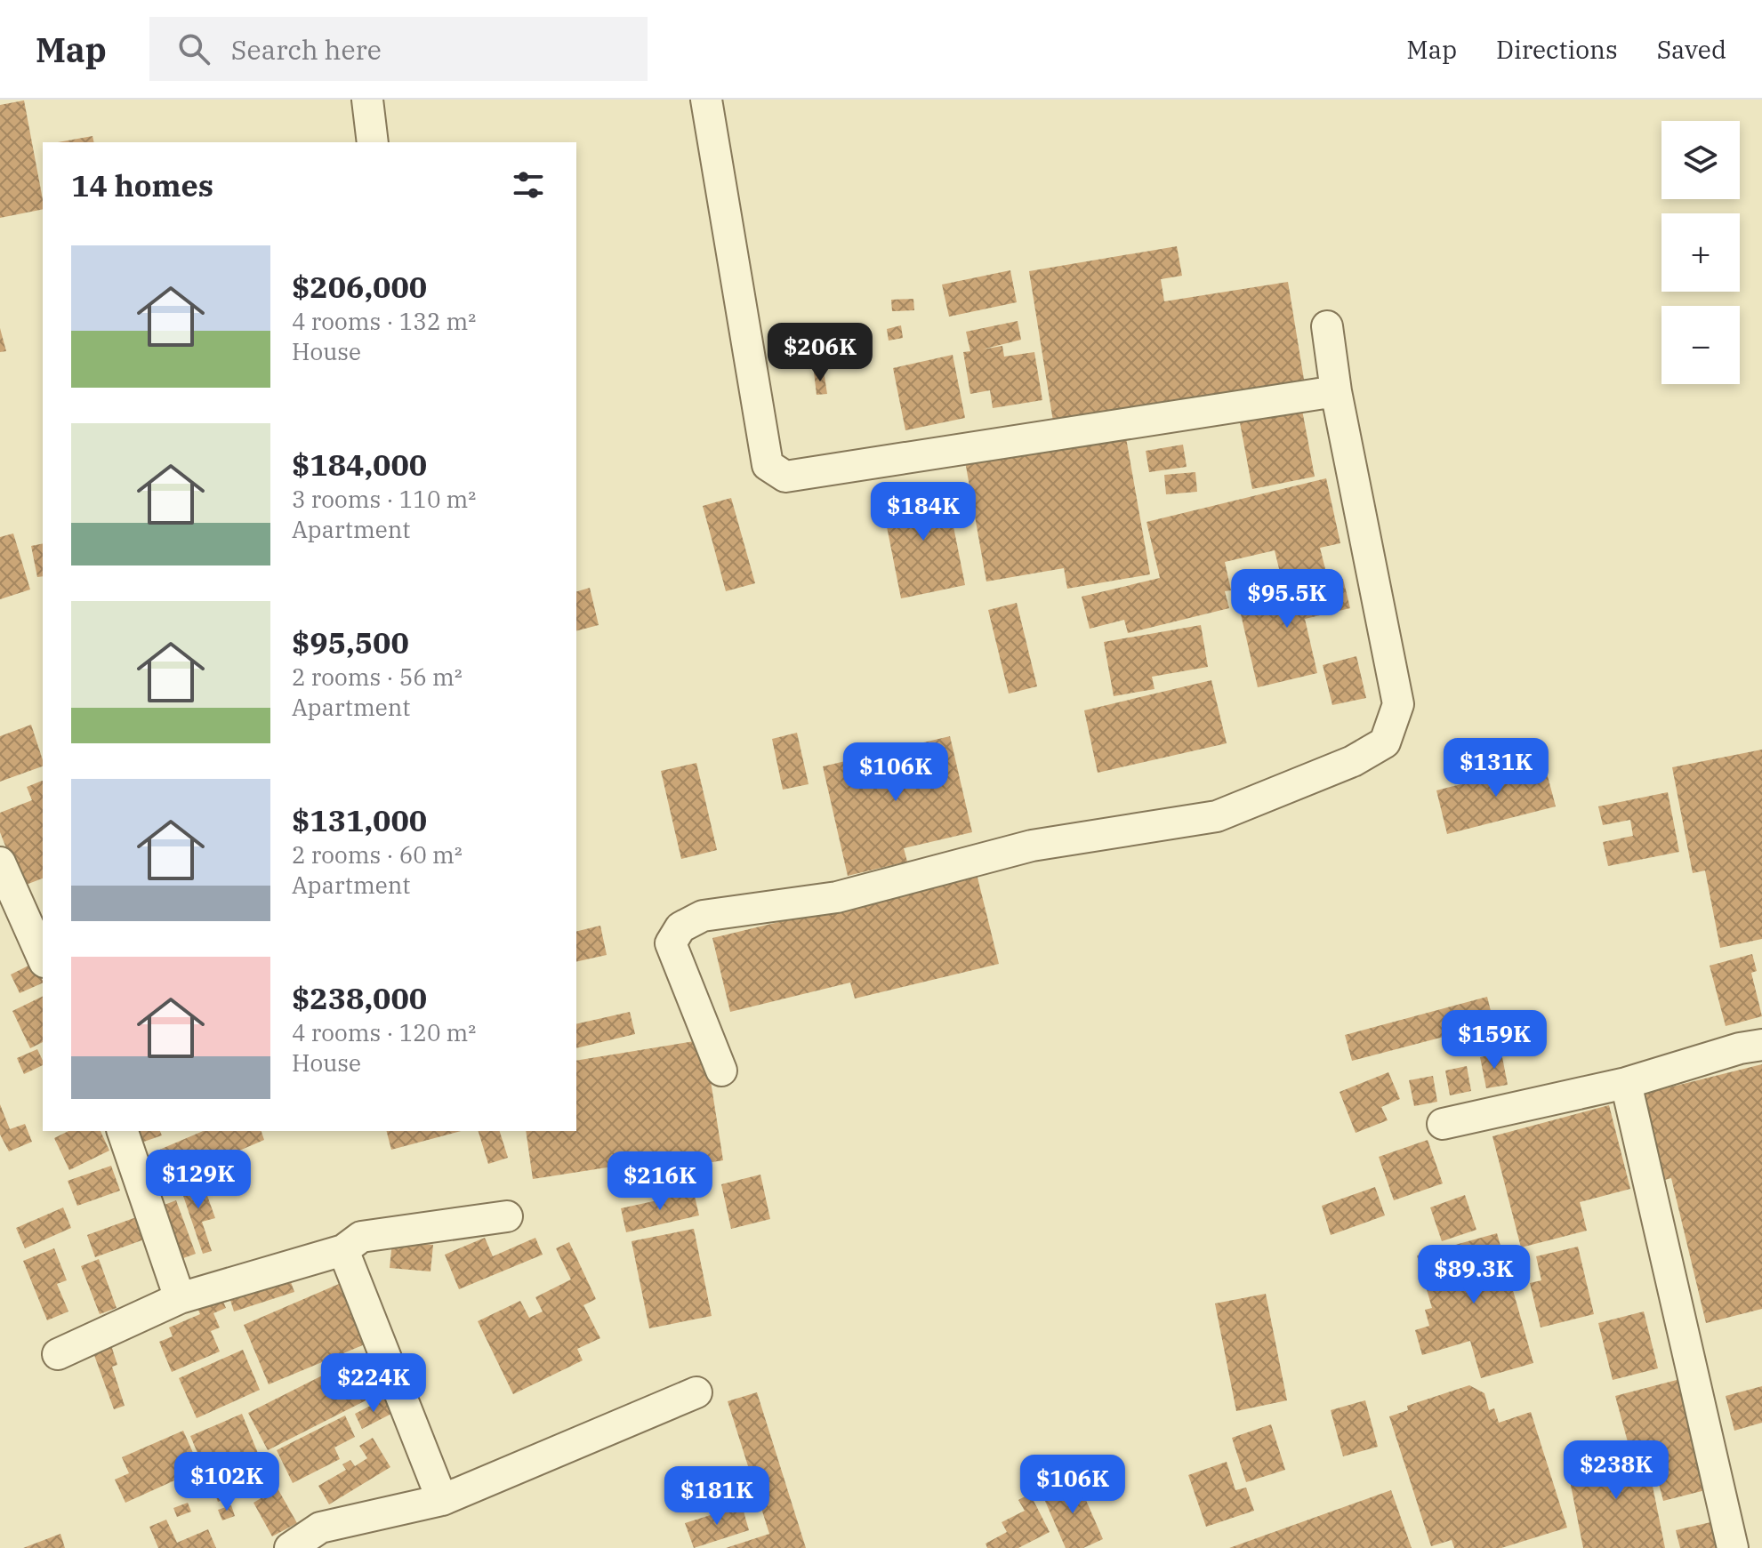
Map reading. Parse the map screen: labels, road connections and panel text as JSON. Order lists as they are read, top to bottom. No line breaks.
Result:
{"page":{"header":"Map","search":"Search here","nav":["Map","Directions","Saved"],"map_buttons":["+","−"],"heading":"14 homes","list":[{"name":"$206,000","note":"4 rooms · 132 m² · House"},{"name":"$184,000","note":"3 rooms · 110 m² · Apartment"},{"name":"$95,500","note":"2 rooms · 56 m² · Apartment"},{"name":"$131,000","note":"2 rooms · 60 m² · Apartment"},{"name":"$238,000","note":"4 rooms · 120 m² · House"}],"price":["$206K","$184K","$95.5K","$131K","$106K","$159K","$129K","$216K","$89.3K","$224K","$238K","$102K","$106K","$181K"]}}
